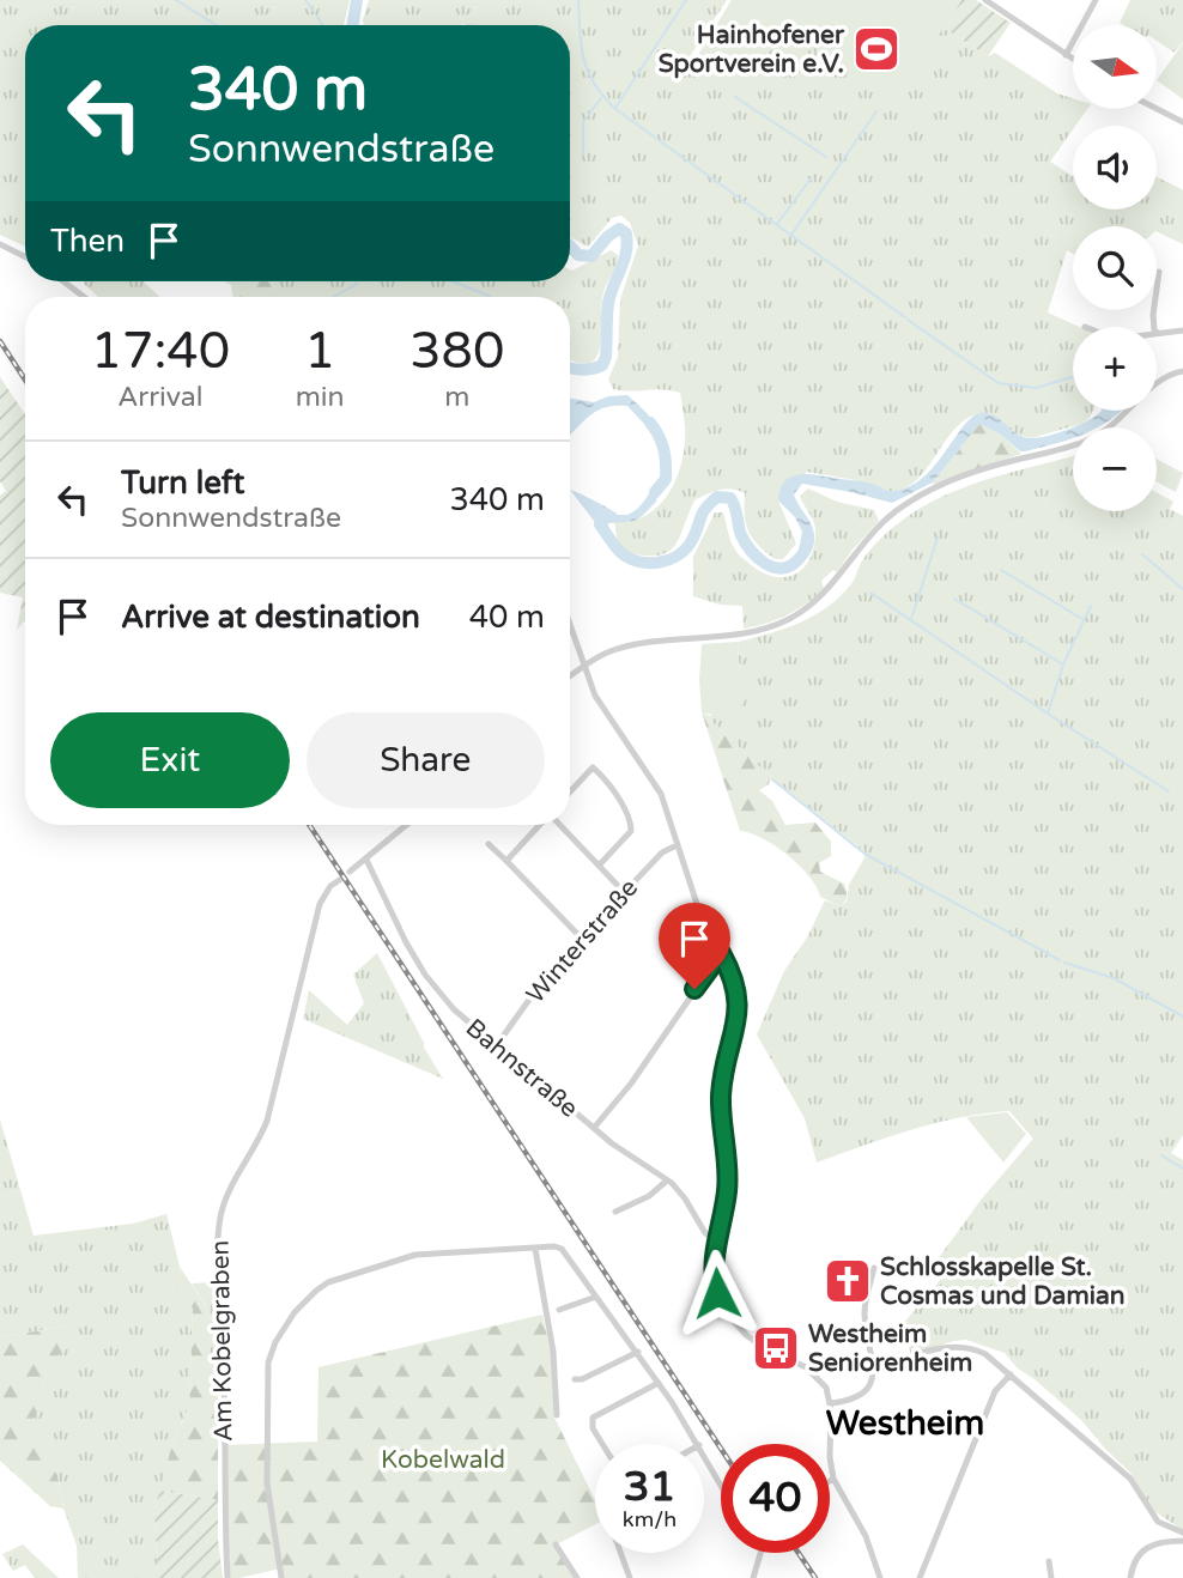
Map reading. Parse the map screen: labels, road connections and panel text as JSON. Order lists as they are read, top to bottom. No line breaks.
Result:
{"streets":{"street":["Winterstraße","Bahnstraße","Am Kobelgraben"]},"crossings":[["Winterstraße","Bahnstraße"]],"districts":["Westheim"],"parks":["Kobelwald"],"places":{"sports":["Hainhofener Sportverein e.V."],"church":["Schlosskapelle St. Cosmas und Damian"],"bus stop":["Westheim Seniorenheim"]},"north":"right","page":{"map_buttons":["+","−"],"turn":["340 m","Sonnwendstraße"],"then":"Then","eta":["17:40","Arrival","1","min","380","m"],"list":[{"name":"Turn left","note":"Sonnwendstraße","value":"340 m"},{"name":"Arrive at destination","value":"40 m"}],"buttons":["Exit","Share"],"speed":"31 km/h","limit":"40"}}
